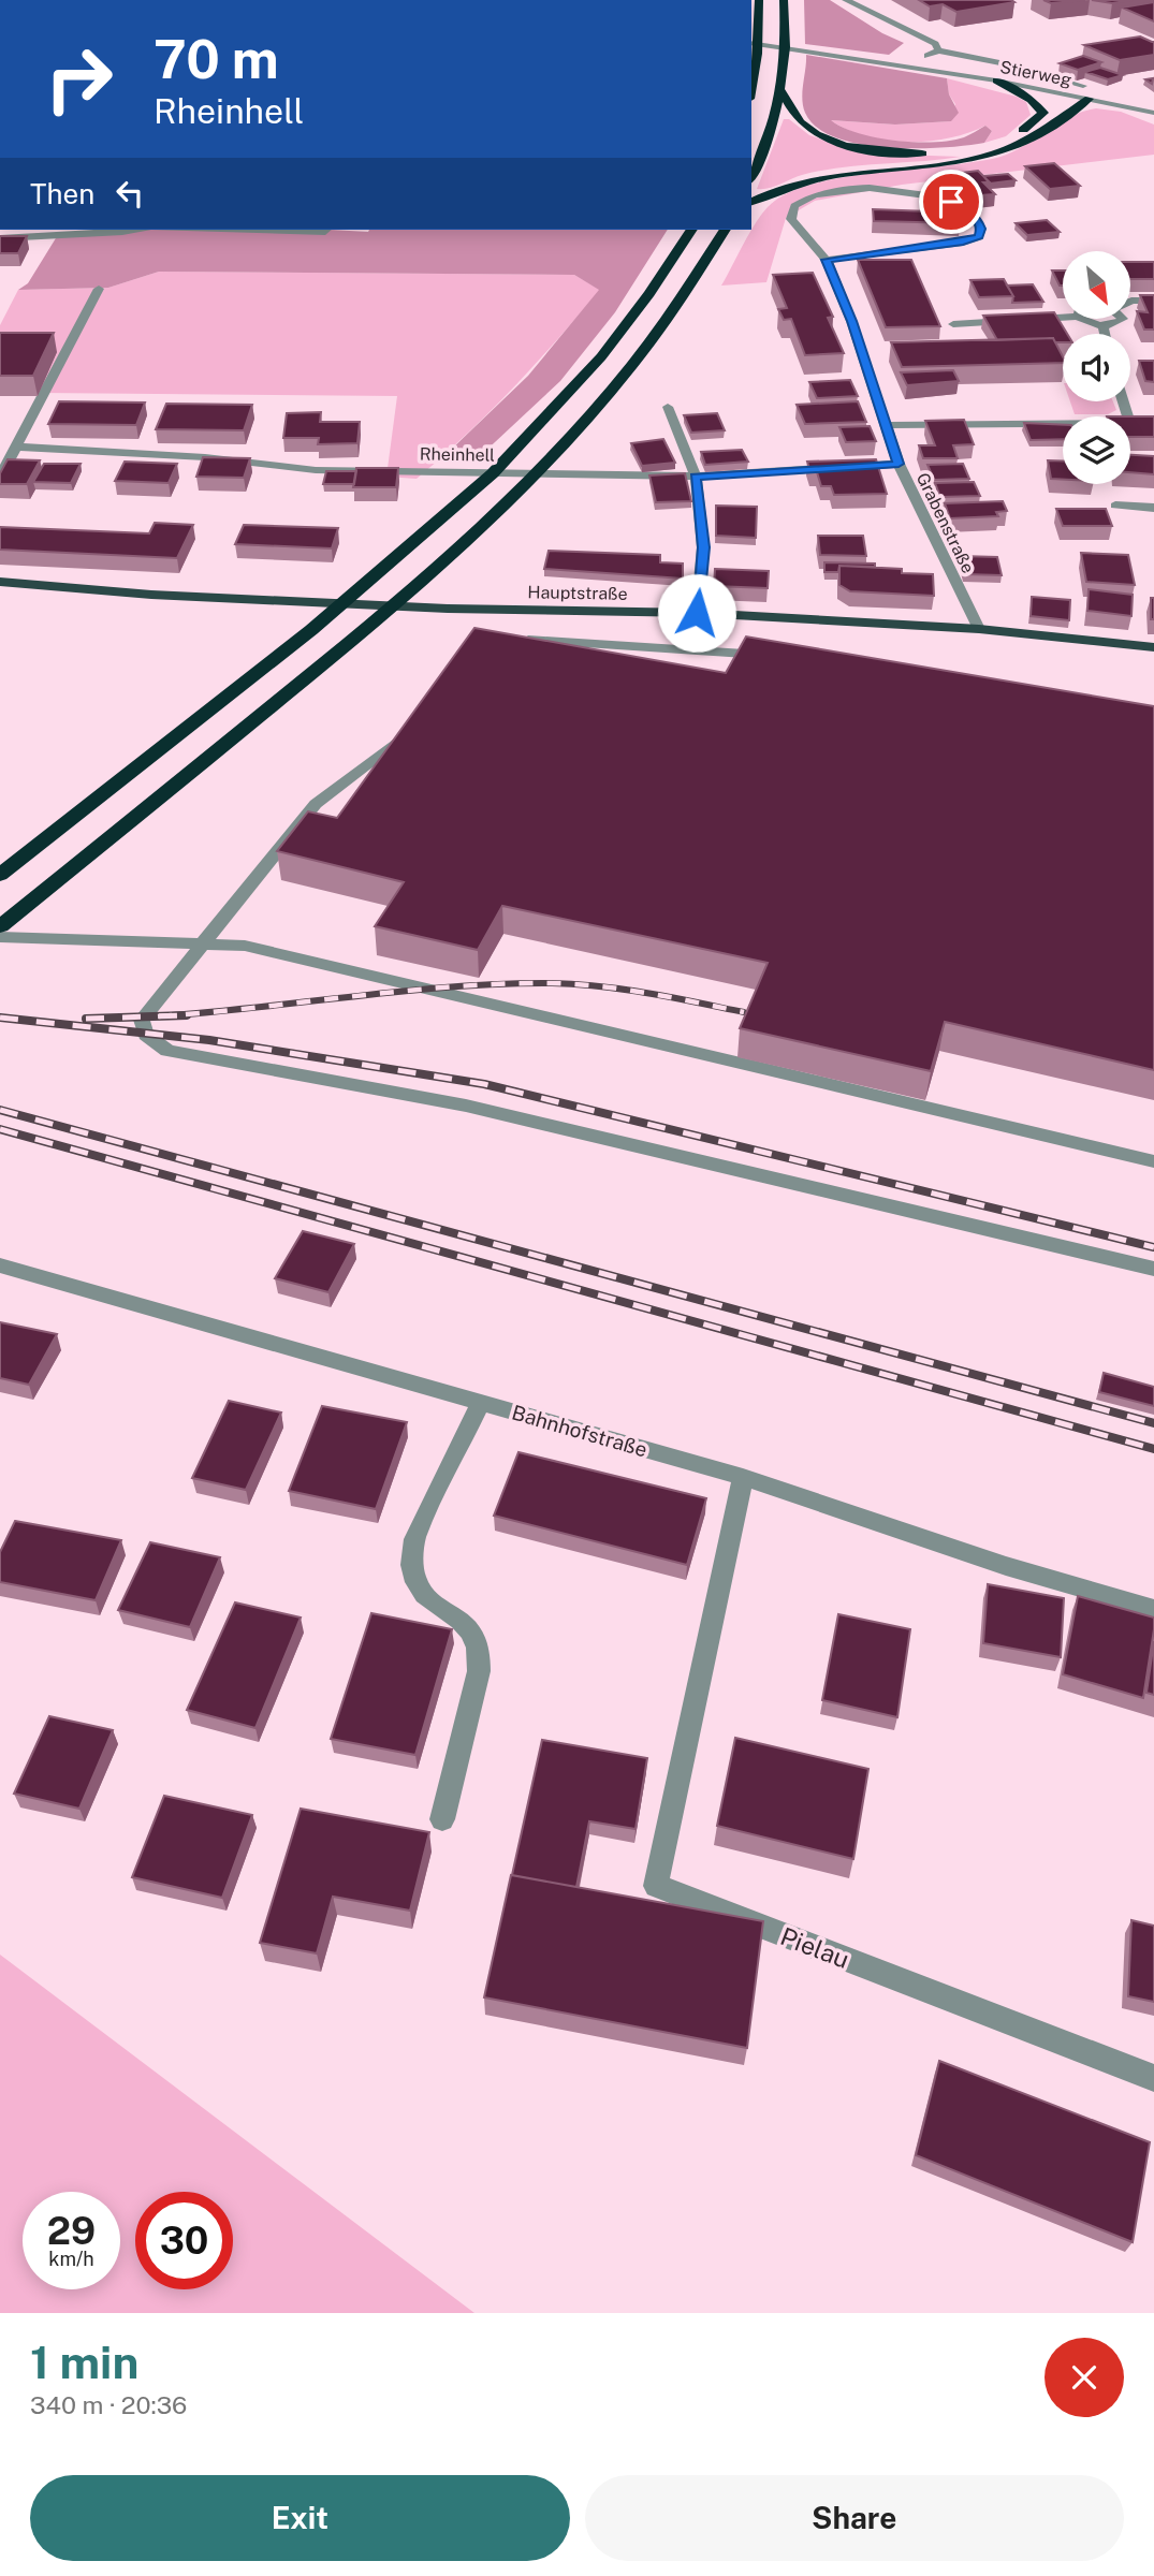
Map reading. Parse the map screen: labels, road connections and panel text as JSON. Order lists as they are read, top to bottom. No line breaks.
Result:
{"streets":{"main road":["Hauptstraße"],"street":["Stierweg","Rheinhell","Grabenstraße","Bahnhofstraße","Pielau"]},"crossings":[["Rheinhell","Grabenstraße"],["Grabenstraße","Hauptstraße"],["Bahnhofstraße","Pielau"]],"north":"bottom right","page":{"turn":["70 m","Rheinhell"],"then":"Then","speed":"29 km/h","limit":"30","heading":["1 min","340 m · 20:36"],"buttons":["Exit","Share"]}}
